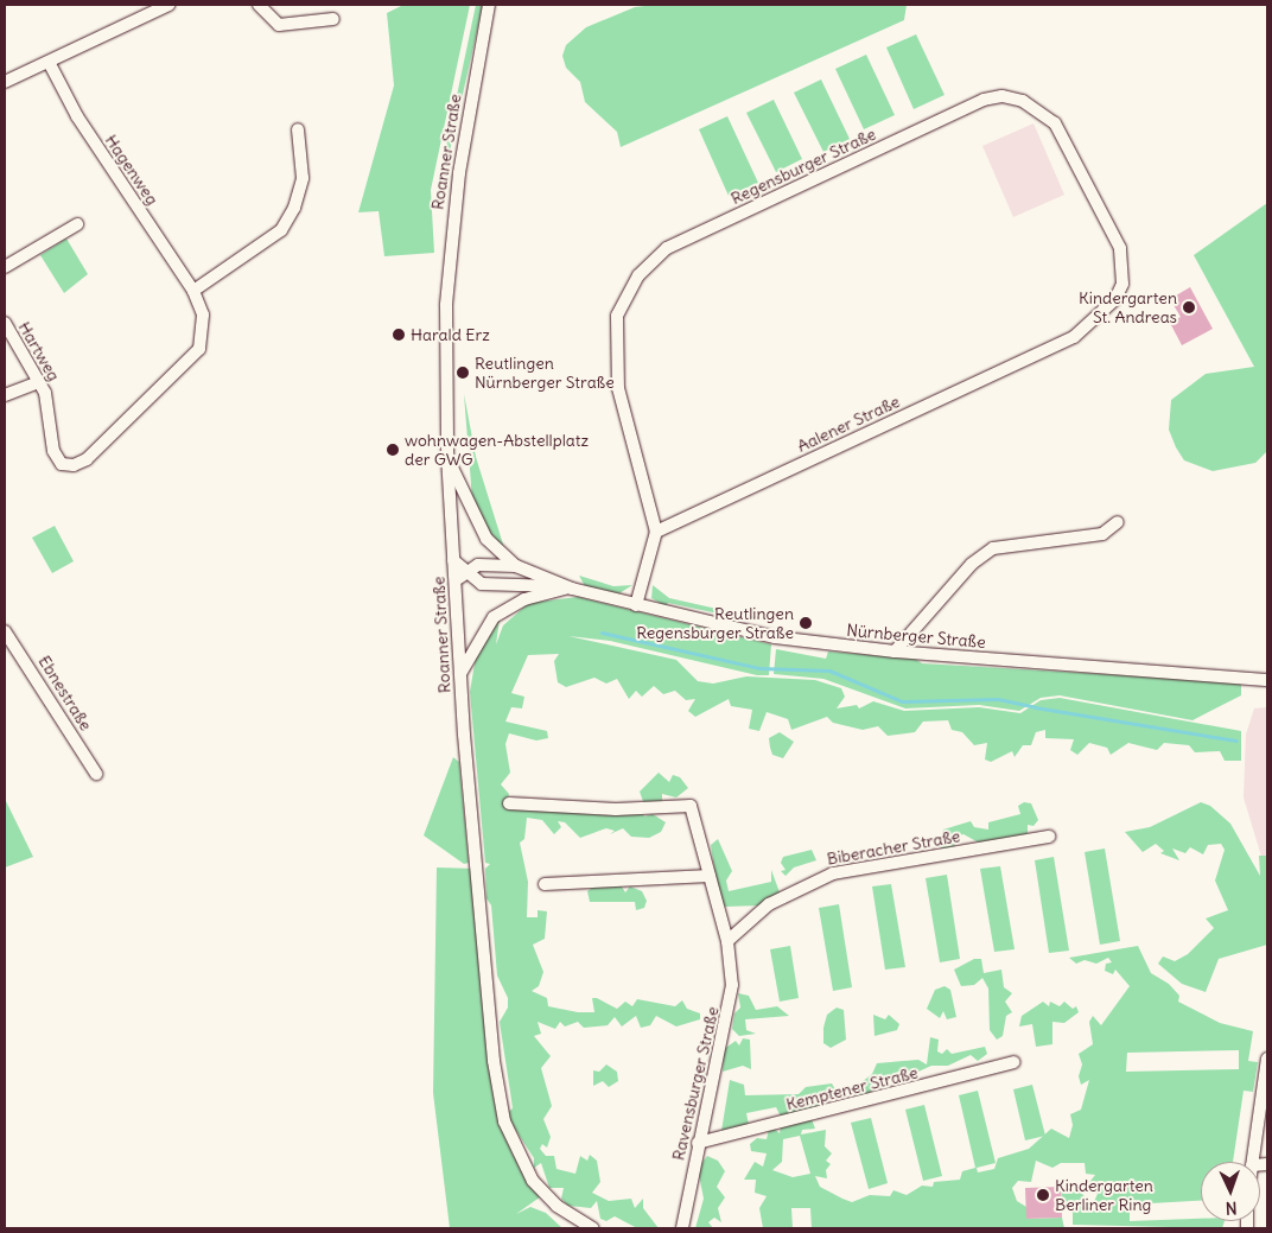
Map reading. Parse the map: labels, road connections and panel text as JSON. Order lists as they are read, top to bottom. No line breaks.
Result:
{"streets":{"street":["Roanner Straße","Regensburger Straße","Hagenweg","Hartweg","Aalener Straße","Nürnberger Straße","Ebnestraße","Biberacher Straße","Ravensburger Straße","Kemptener Straße"]},"crossings":[["Roanner Straße","Nürnberger Straße"],["Regensburger Straße","Aalener Straße"],["Hagenweg","Hartweg"],["Biberacher Straße","Ravensburger Straße"],["Ravensburger Straße","Kemptener Straße"]],"places":["Kindergarten St. Andreas","Harald Erz","Reutlingen Nürnberger Straße","wohnwagen-Abstellplatz der GWG","Reutlingen Regensburger Straße","Kindergarten Berliner Ring"],"north":"bottom"}
